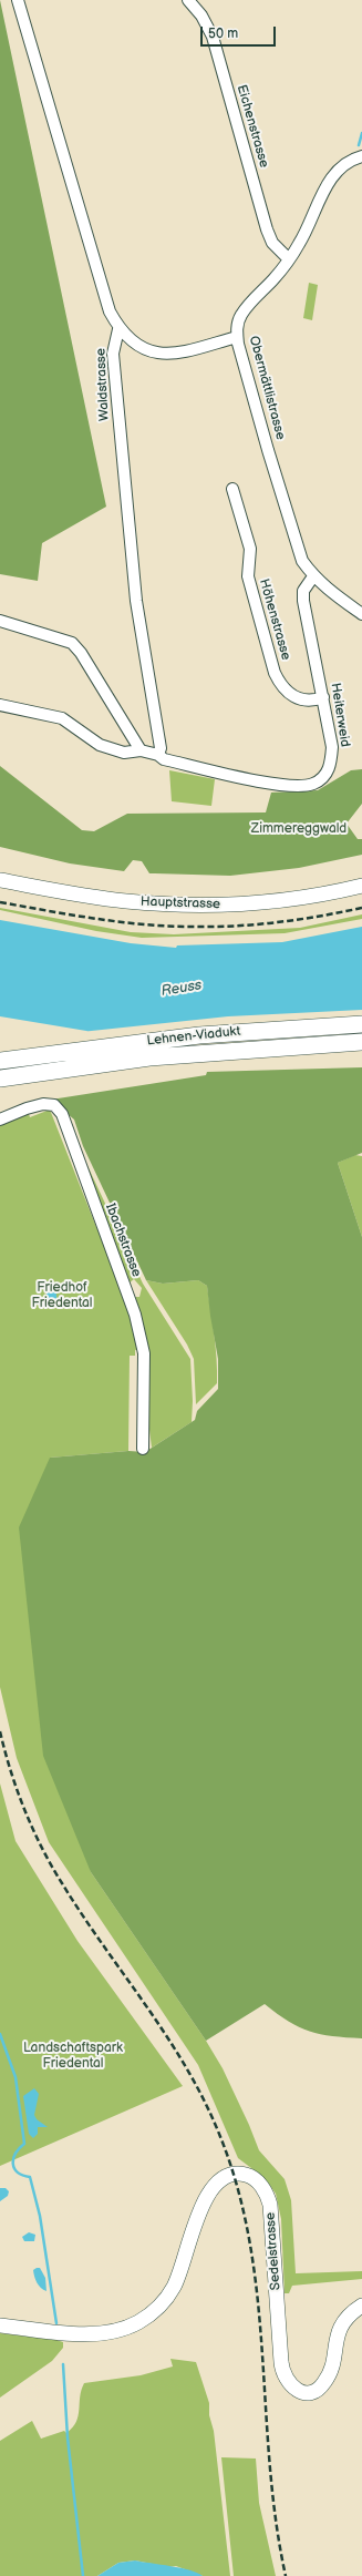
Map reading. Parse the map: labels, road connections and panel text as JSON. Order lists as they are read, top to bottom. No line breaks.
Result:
{"streets":{"highway":["Lehnen-Viadukt"],"main road":["Hauptstrasse","Sedelstrasse"],"street":["Eichenstrasse","Waldstrasse","Obermättlistrasse","Höhenstrasse","Heiterweid","Ibachstrasse"]},"crossings":[["Eichenstrasse","Obermättlistrasse"],["Waldstrasse","Heiterweid"],["Obermättlistrasse","Heiterweid"],["Höhenstrasse","Heiterweid"]],"water":["Reuss"],"parks":["Zimmereggwald","Friedhof Friedental","Landschaftspark Friedental"],"scale_bar":"50 m"}
